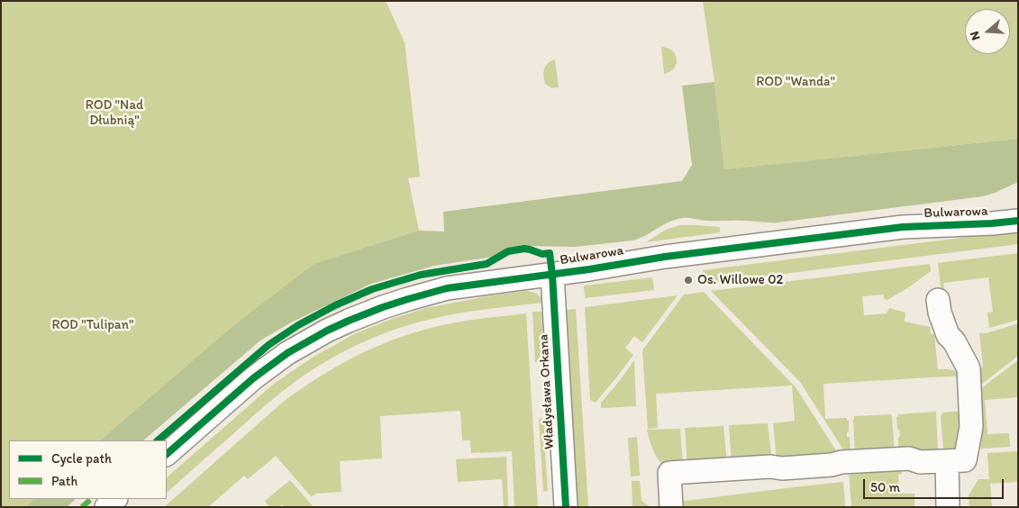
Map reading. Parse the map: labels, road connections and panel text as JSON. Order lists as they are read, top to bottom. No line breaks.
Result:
{"streets":{"street":["Bulwarowa","Władysława Orkana"]},"crossings":[["Bulwarowa","Władysława Orkana"]],"parks":["ROD \"Wanda\"","ROD \"Nad Dłubnią\"","ROD \"Tulipan\""],"places":["Os. Willowe 02"],"legend":["Cycle path","Path"],"scale_bar":"50 m","north":"left"}
